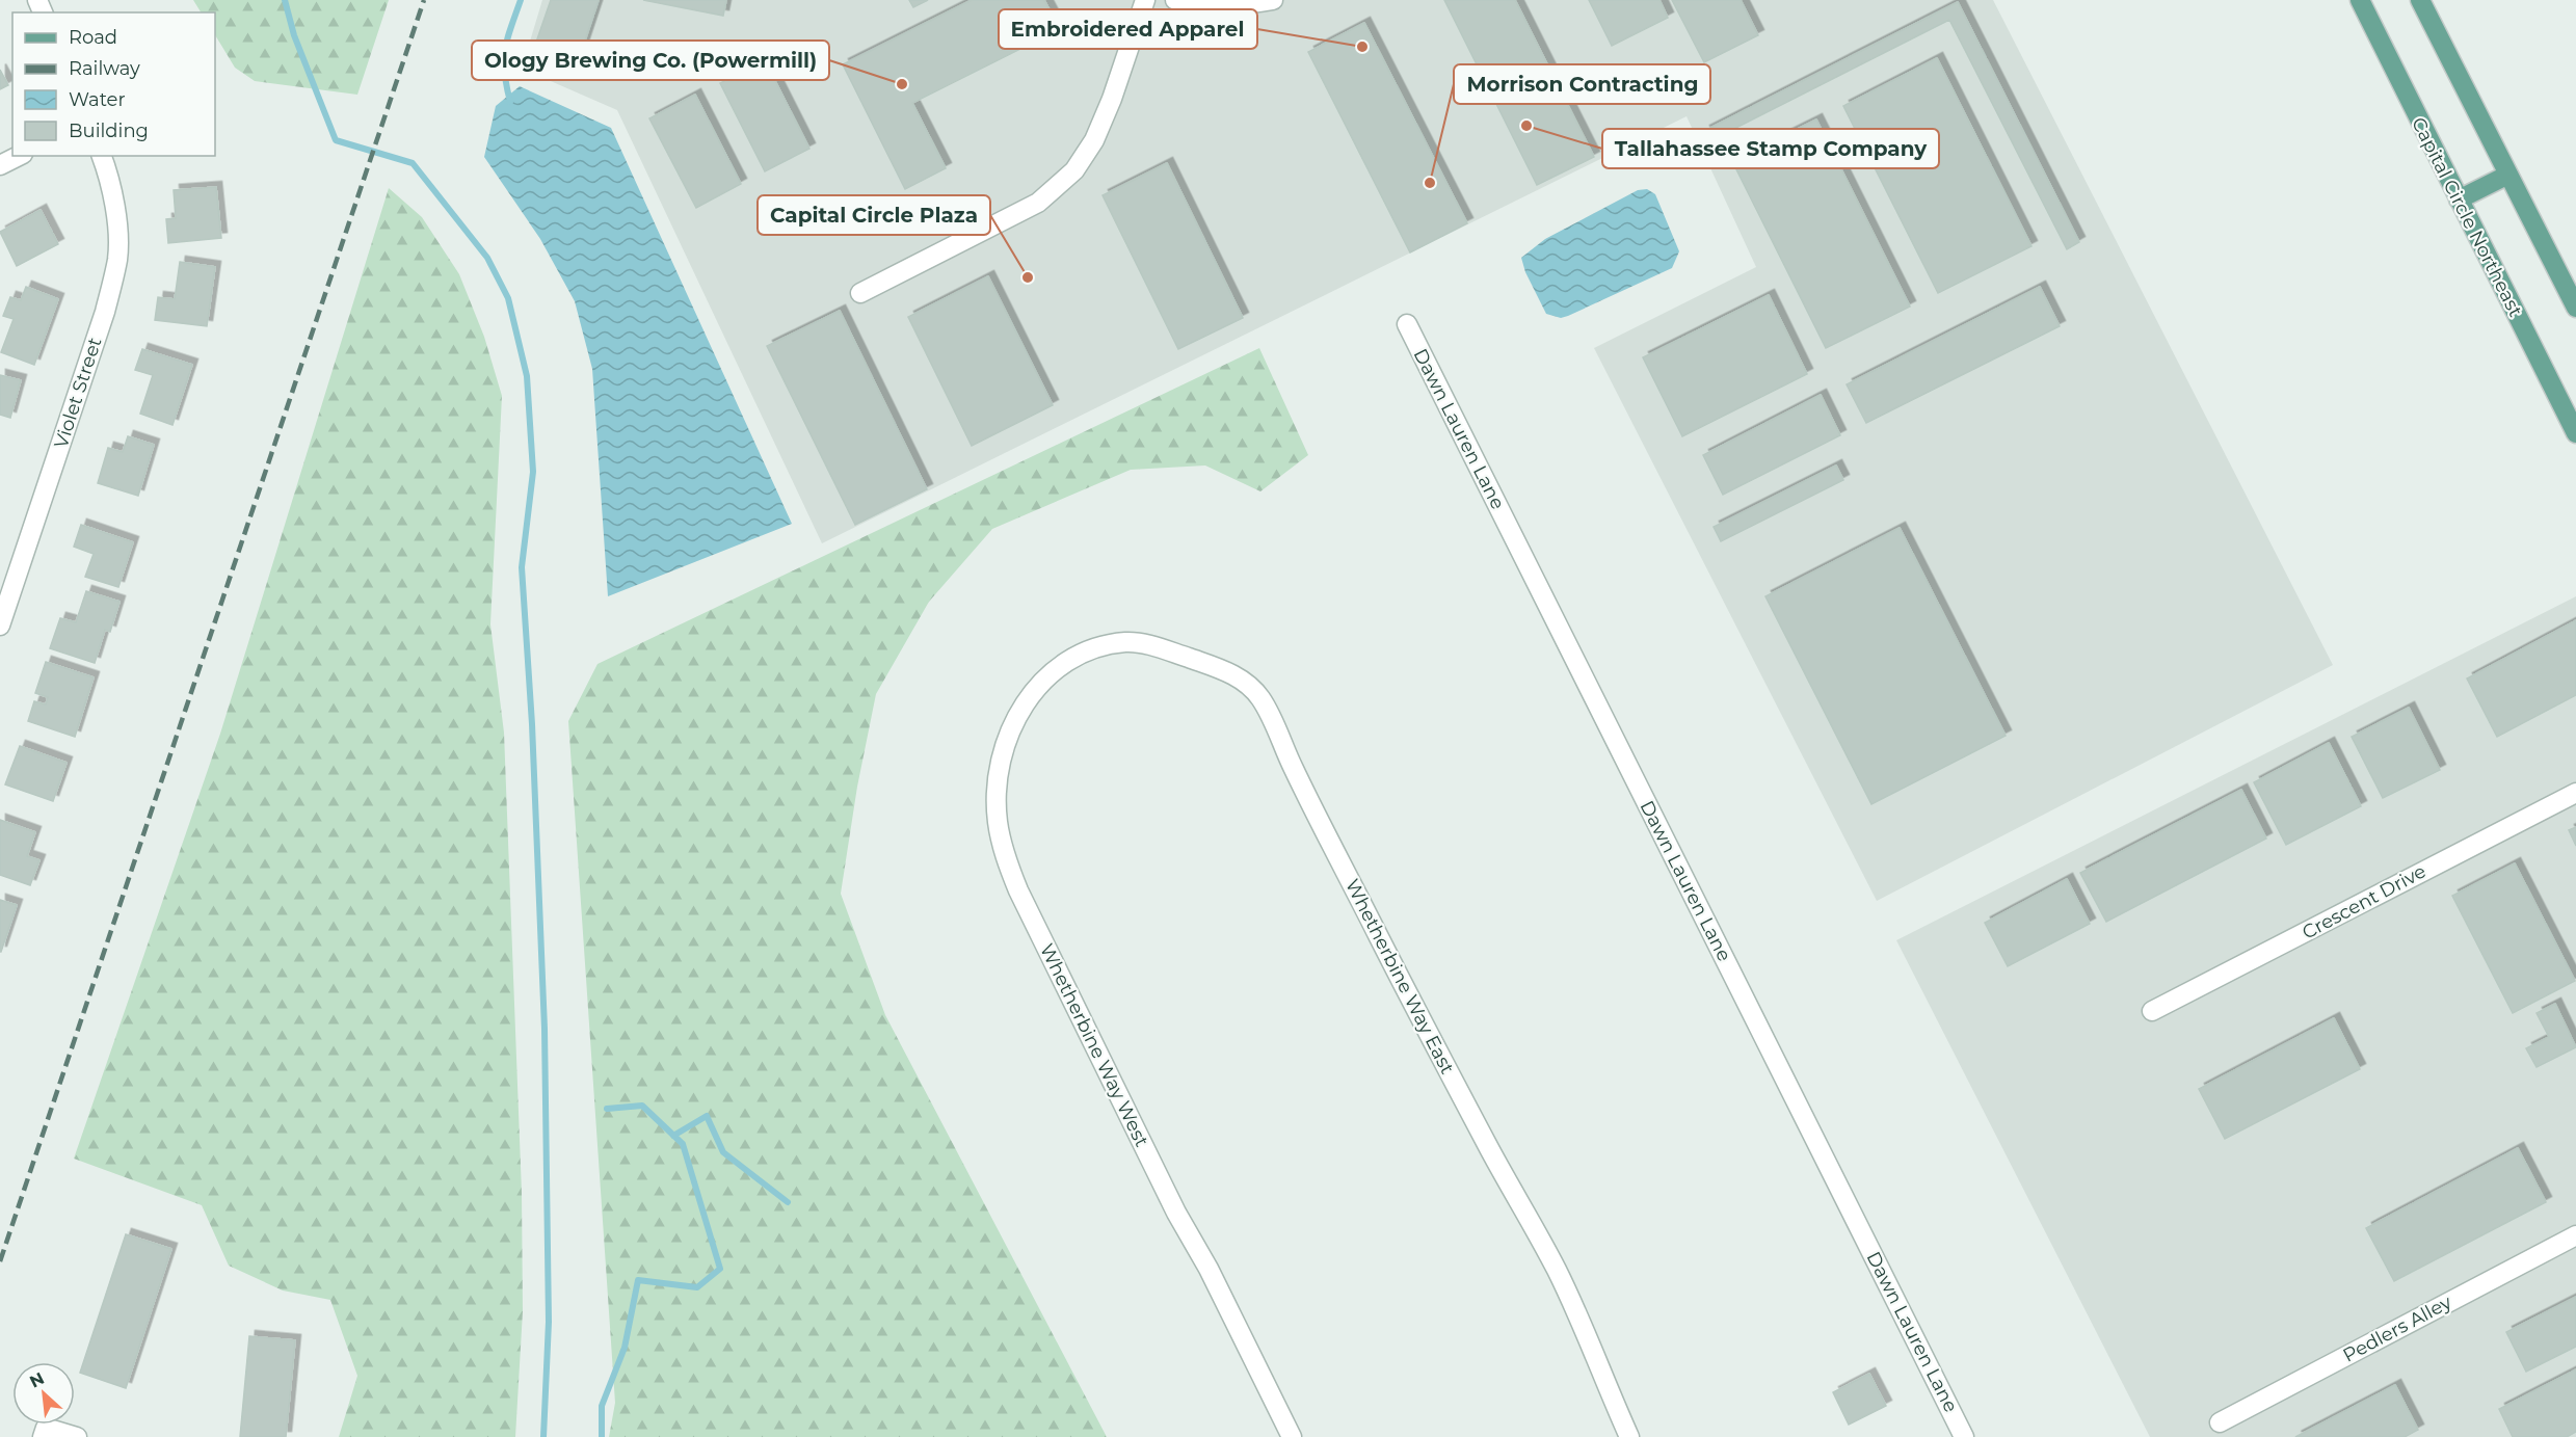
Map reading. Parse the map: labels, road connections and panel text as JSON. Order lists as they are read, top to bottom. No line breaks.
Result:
{"streets":{"main road":["Capital Circle Northeast"],"street":["Violet Street","Dawn Lauren Lane","Crescent Drive","Whetherbine Way East","Whetherbine Way West","Pedlers Alley"]},"crossings":[["Whetherbine Way East","Whetherbine Way West"]],"places":["Embroidered Apparel","Ology Brewing Co. (Powermill)","Tallahassee Stamp Company","Morrison Contracting","Capital Circle Plaza"],"legend":["Road","Railway","Water","Building"],"north":"top left"}
